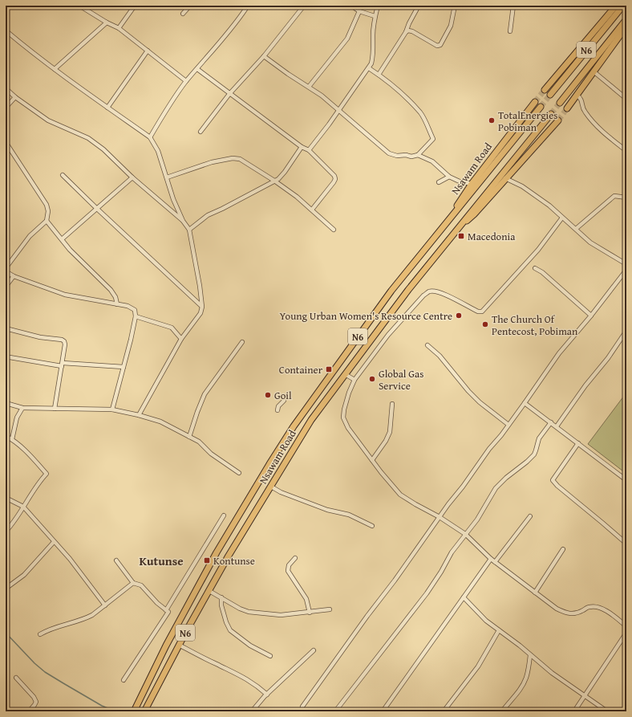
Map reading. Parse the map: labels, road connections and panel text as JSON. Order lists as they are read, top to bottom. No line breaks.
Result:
{"streets":{"highway":["N6","Nsawam Road"]},"districts":["Kutunse"],"places":{"other":["TotalEnergies Pobiman","Young Urban Women's Resource Centre","The Church Of Pentecost, Pobiman","Global Gas Service","Goil"],"transit":["Macedonia","Container","Kontunse"]}}
